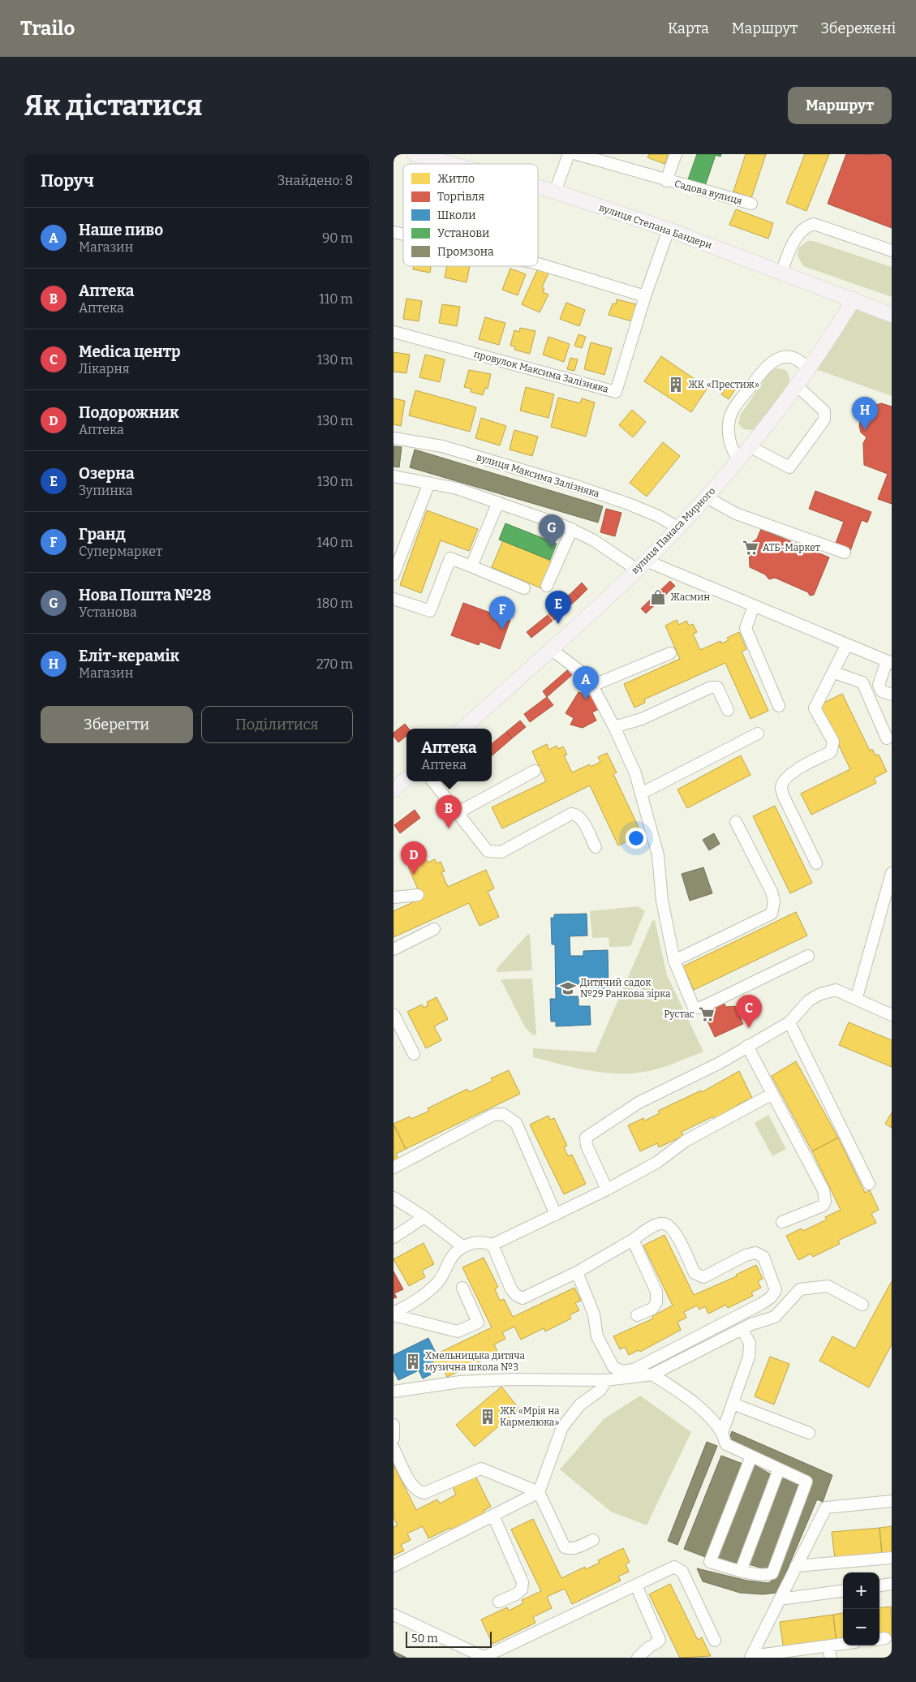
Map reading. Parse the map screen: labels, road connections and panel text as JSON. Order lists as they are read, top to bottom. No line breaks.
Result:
{"streets":{"main road":["вулиця Степана Бандери","вулиця Панаса Мирного"],"street":["Садова вулиця","провулок Максима Залізняка","вулиця Максима Залізняка"]},"crossings":[["вулиця Степана Бандери","провулок Максима Залізняка"],["вулиця Степана Бандери","вулиця Панаса Мирного"],["вулиця Максима Залізняка","вулиця Панаса Мирного"]],"places":{"building":["ЖК «Престиж»","Хмельницька дитяча музична школа №3","ЖК «Мрія на Кармелюка»"],"supermarket":["АТБ-Маркет","Рустас"],"shop":["Жасмин"],"school or university":["Дитячий садок №29 Ранкова зірка"]},"legend":["Житло","Торгівля","Школи","Установи","Промзона"],"scale_bar":"50 m","page":{"header":"Trailo","nav":["Карта","Маршрут","Збережені"],"buttons":["Маршрут",["Зберегти","Поділитися"]],"title":"Як дістатися","heading":["Поруч","Знайдено: 8"],"list":[{"mark":"A","name":"Наше пиво","note":"Магазин","value":"90 m"},{"mark":"B","name":"Аптека","note":"Аптека","value":"110 m"},{"mark":"C","name":"Medica центр","note":"Лікарня","value":"130 m"},{"mark":"D","name":"Подорожник","note":"Аптека","value":"130 m"},{"mark":"E","name":"Озерна","note":"Зупинка","value":"130 m"},{"mark":"F","name":"Гранд","note":"Супермаркет","value":"140 m"},{"mark":"G","name":"Нова Пошта №28","note":"Установа","value":"180 m"},{"mark":"H","name":"Еліт-керамік","note":"Магазин","value":"270 m"}],"pins":["H","G","E","F","A","B","D","C"],"popup":["Аптека","Аптека"],"map_buttons":["+","−"],"scale":"50 m"}}
